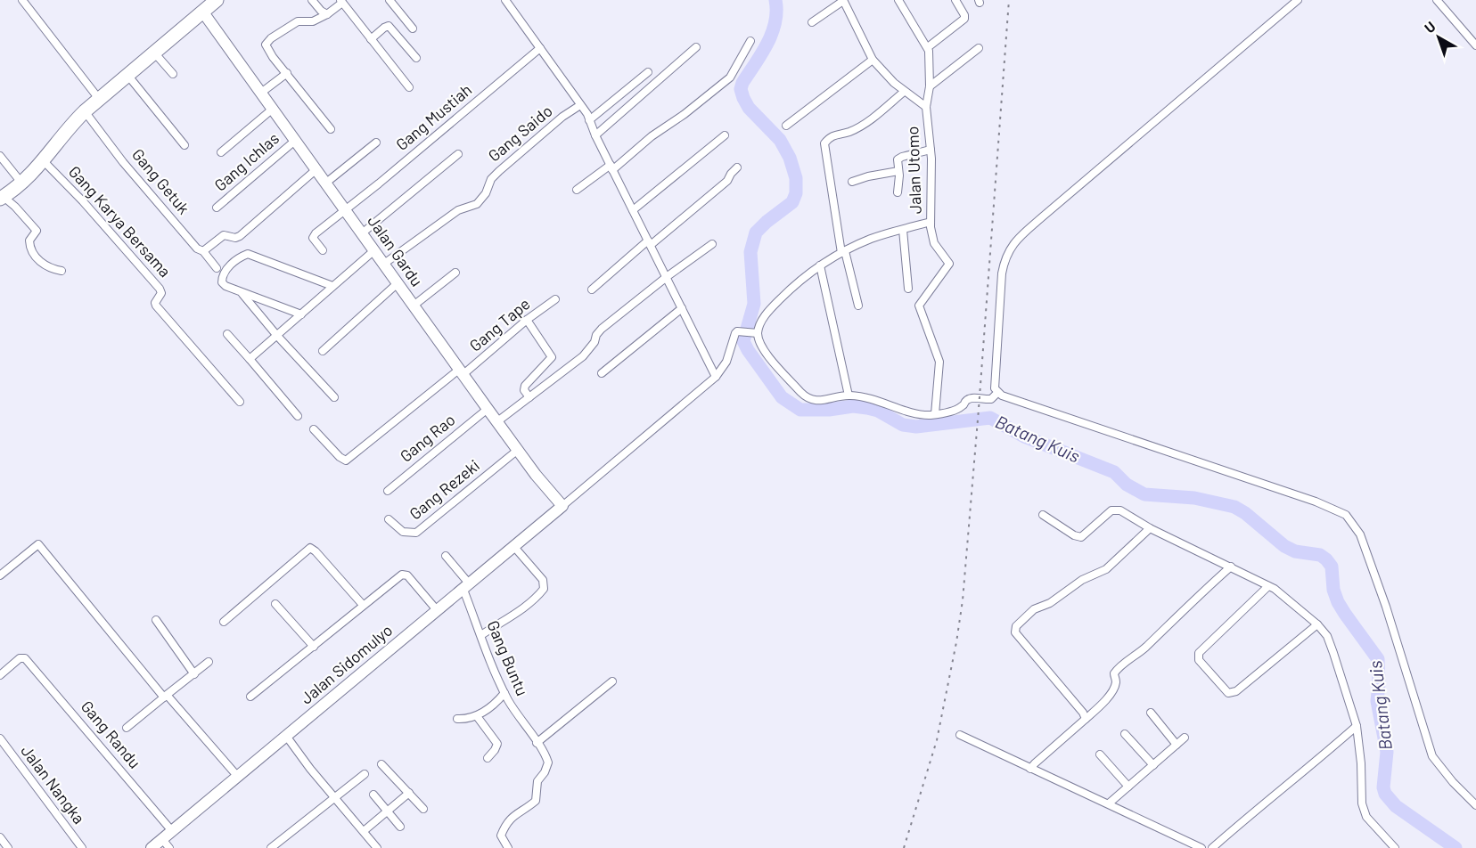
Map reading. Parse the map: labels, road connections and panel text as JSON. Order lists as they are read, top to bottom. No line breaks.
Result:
{"streets":{"street":["Gang Mustiah","Gang Saido","Gang Ichlas","Jalan Utomo","Gang Getuk","Gang Karya Bersama","Jalan Gardu","Gang Tape","Gang Rao","Gang Rezeki","Gang Buntu","Jalan Sidomulyo","Gang Randu","Jalan Nangka"]},"crossings":[["Gang Mustiah","Jalan Gardu"],["Gang Saido","Jalan Gardu"],["Gang Ichlas","Jalan Gardu"],["Jalan Gardu","Gang Tape"],["Jalan Gardu","Gang Rao"],["Jalan Gardu","Gang Rezeki"],["Jalan Gardu","Jalan Sidomulyo"],["Gang Buntu","Jalan Sidomulyo"],["Jalan Sidomulyo","Gang Randu"]],"water":["Batang Kuis"],"north":"top left"}
